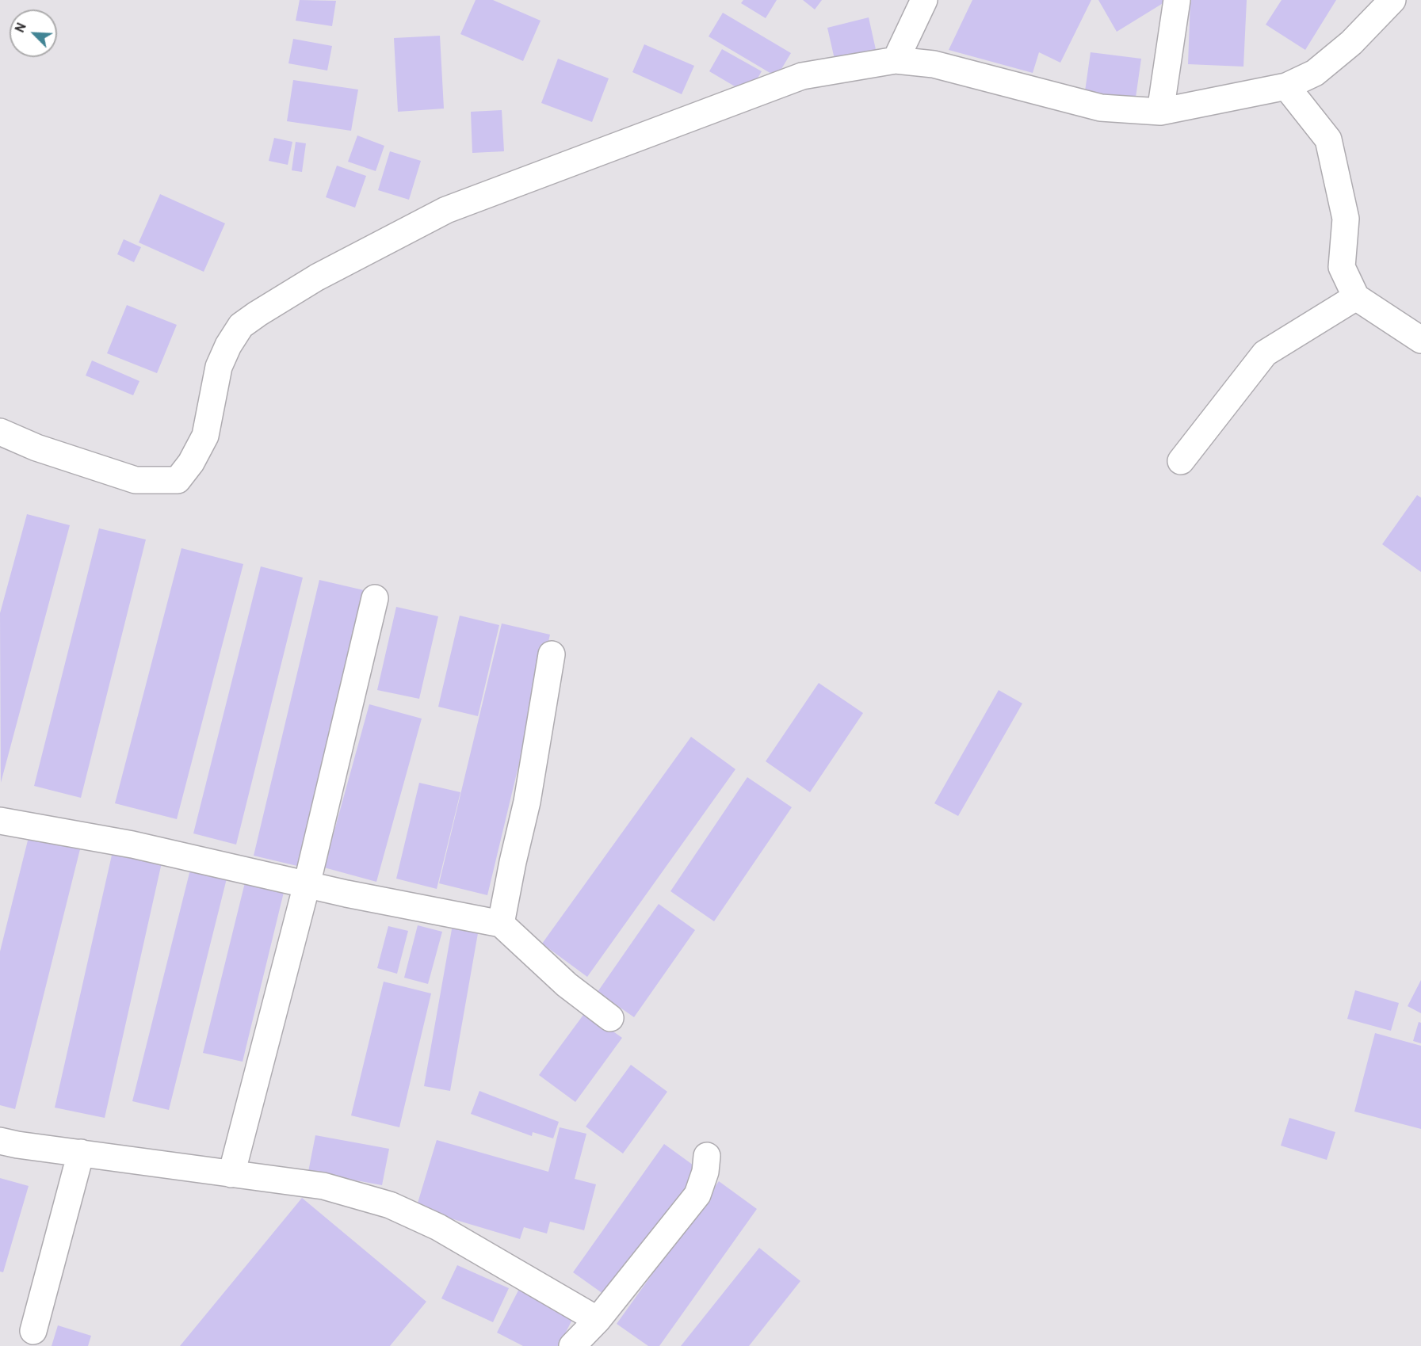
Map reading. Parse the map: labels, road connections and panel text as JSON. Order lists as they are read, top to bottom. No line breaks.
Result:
{"north":"top left"}
